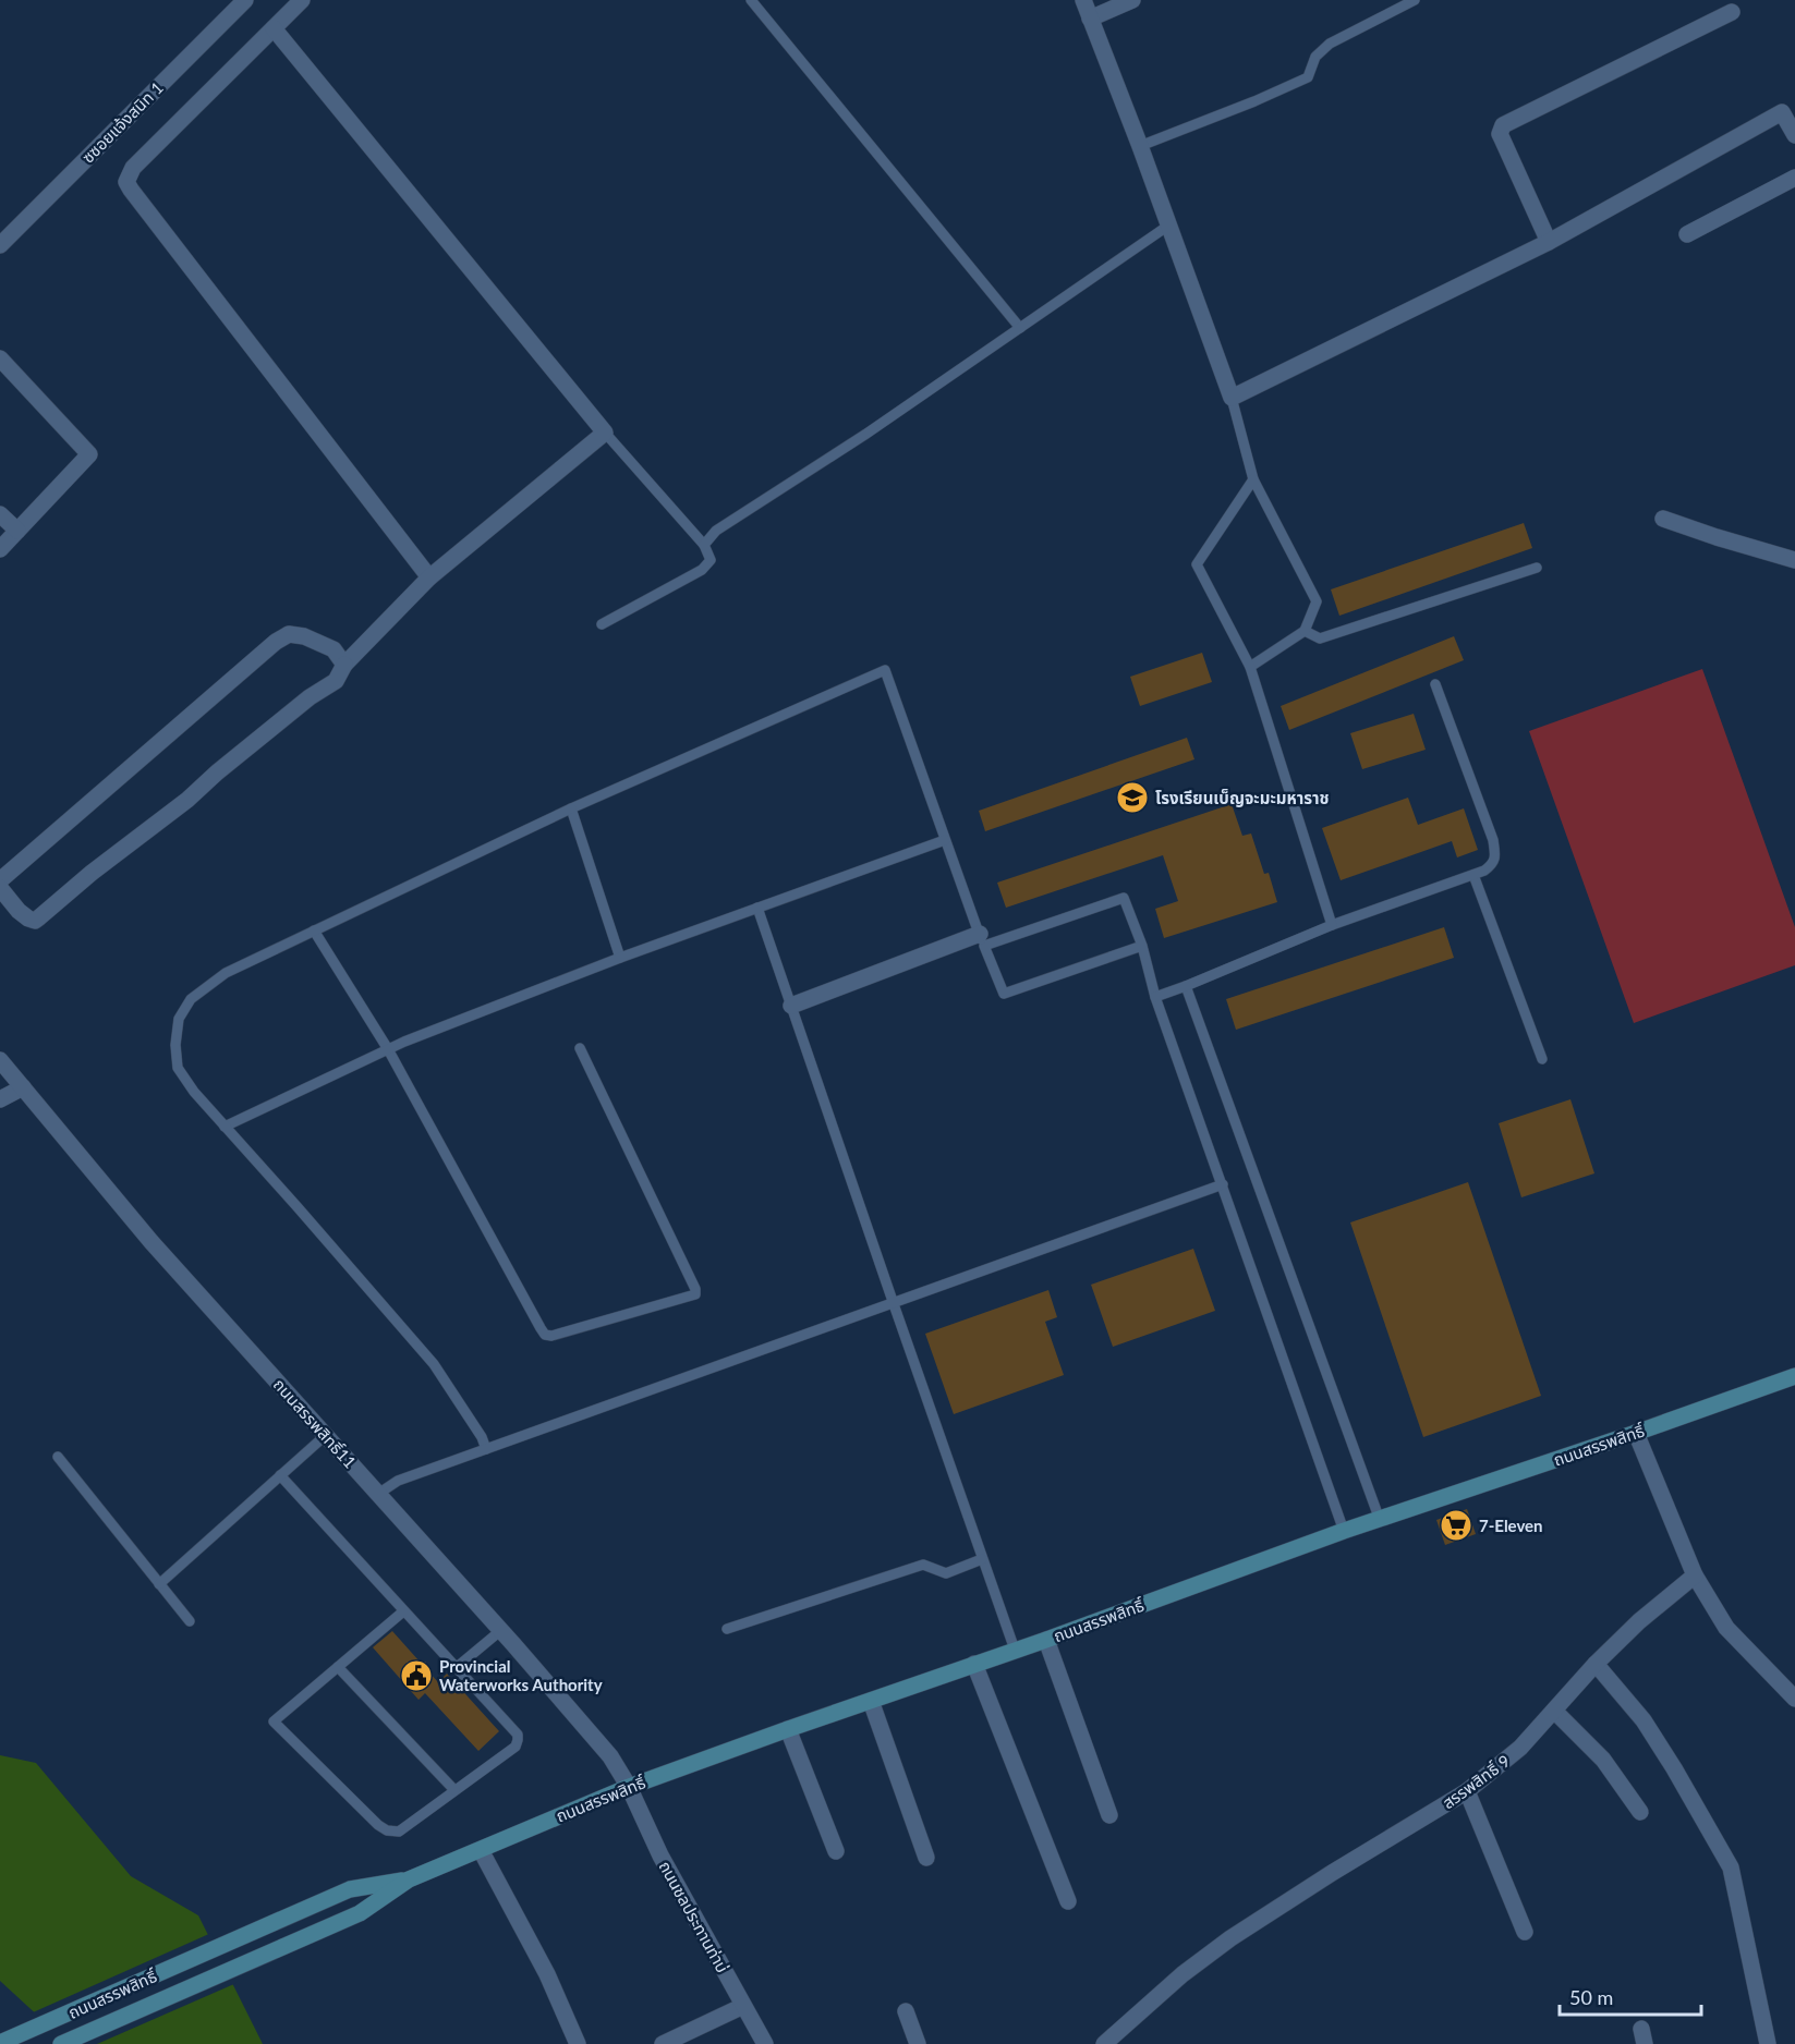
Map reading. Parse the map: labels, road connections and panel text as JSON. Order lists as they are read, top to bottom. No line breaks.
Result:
{"streets":{"main road":["ถนนสรรพสิทธิ์"],"street":["ซซอยแจ้งสนิท 1","ถนนสรรพสิทธิ์11","สรรพสิทธิ์ 9","ถนนชลประทานท่าบ่"]},"crossings":[["ถนนสรรพสิทธิ์11","ถนนสรรพสิทธิ์"],["ถนนสรรพสิทธิ์11","ถนนชลประทานท่าบ่"],["ถนนสรรพสิทธิ์","ถนนชลประทานท่าบ่"]],"places":{"school or university":["โรงเรียนเบ็ญจะมะมหาราช"],"supermarket":["7-Eleven"],"public building":["Provincial Waterworks Authority"]},"scale_bar":"50 m"}
